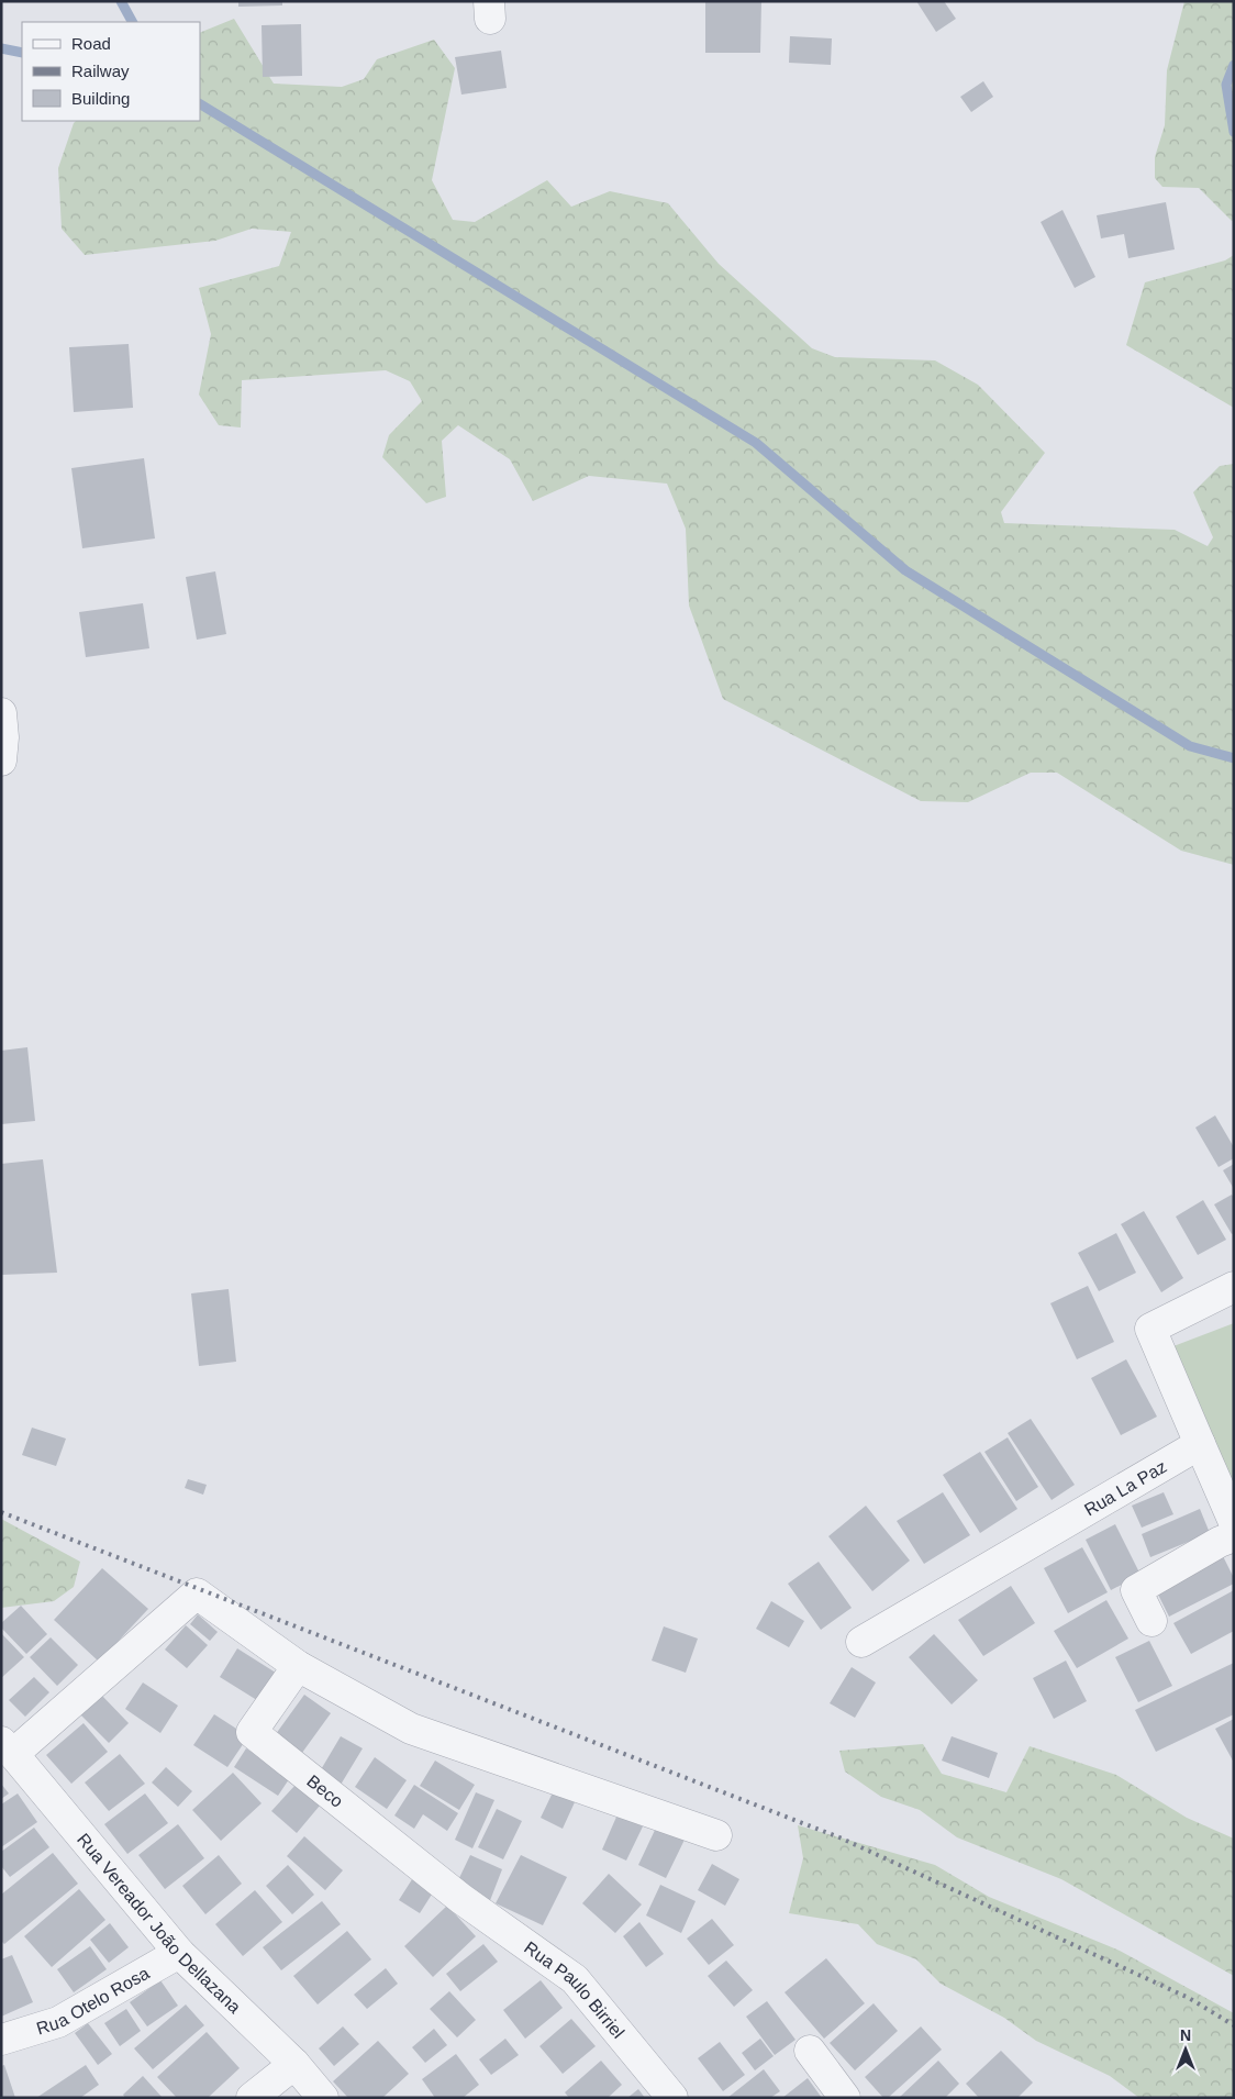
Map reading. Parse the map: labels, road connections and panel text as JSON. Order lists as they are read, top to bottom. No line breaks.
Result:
{"streets":{"street":["Rua La Paz","Beco","Rua Vereador João Dellazana","Rua Paulo Birriel","Rua Otelo Rosa"]},"crossings":[["Beco","Rua Paulo Birriel"],["Rua Vereador João Dellazana","Rua Otelo Rosa"]],"legend":["Road","Railway","Building"],"north":"top"}
